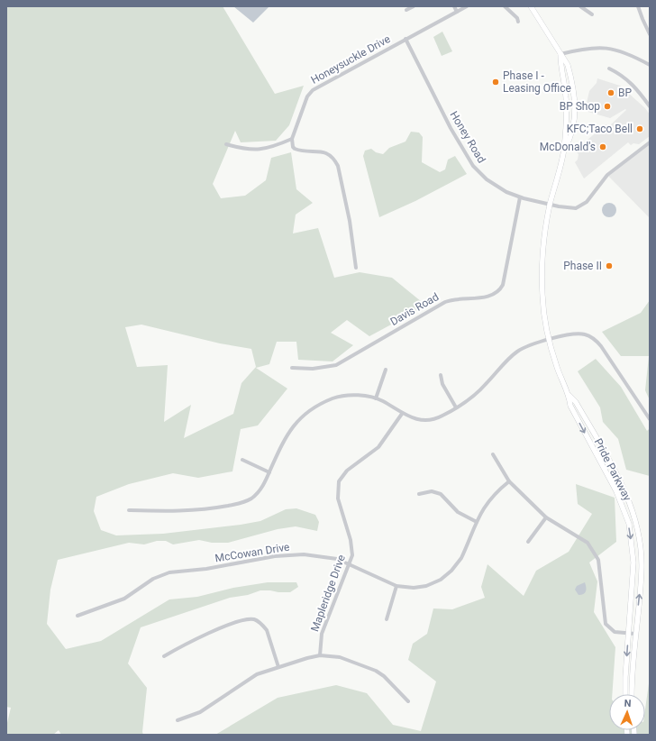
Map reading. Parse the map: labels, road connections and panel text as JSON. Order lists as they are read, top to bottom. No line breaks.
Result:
{"streets":{"main road":["Pride Parkway"],"street":["Honeysuckle Drive","Honey Road","Davis Road","McCowan Drive","Mapleridge Drive"]},"crossings":[["Honeysuckle Drive","Honey Road"],["Honey Road","Davis Road"],["Honey Road","Pride Parkway"],["McCowan Drive","Mapleridge Drive"]],"places":["Phase I - Leasing Office","BP","BP Shop","KFC;Taco Bell","McDonald's","Phase II"],"north":"top"}
